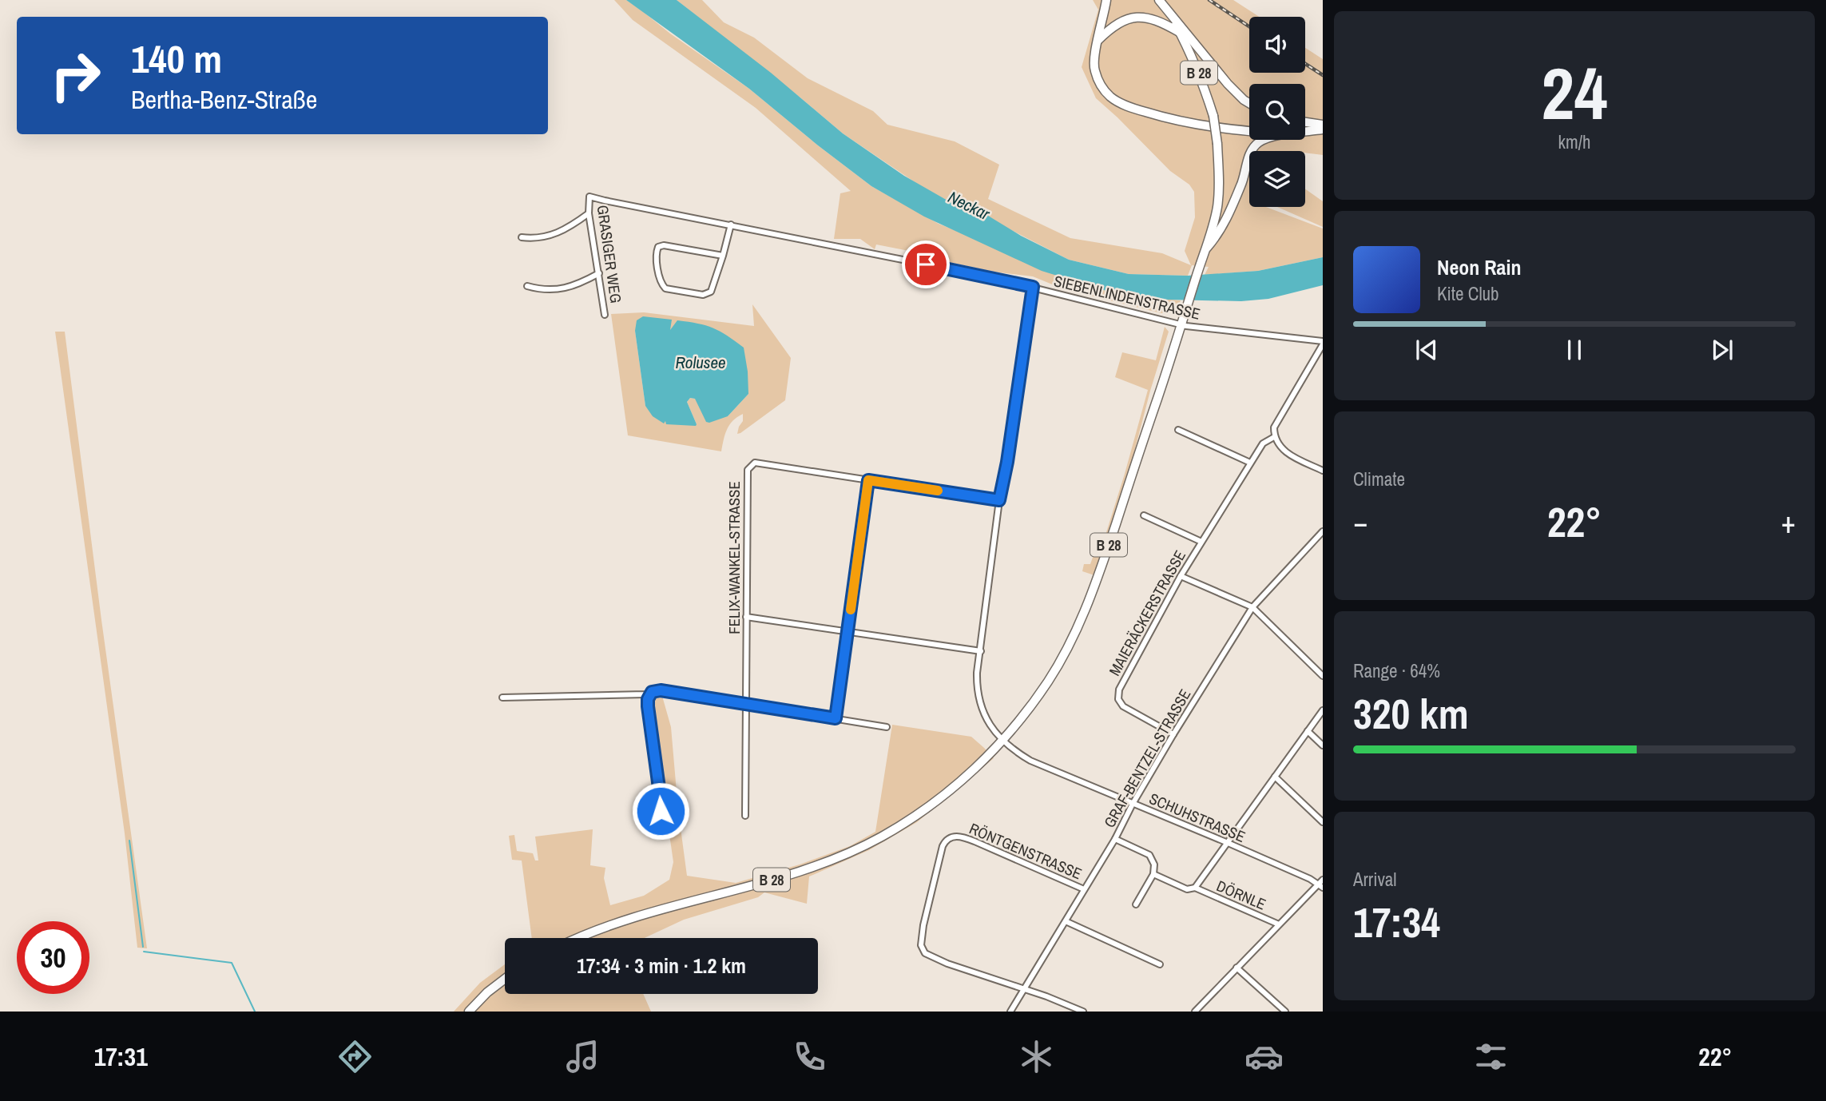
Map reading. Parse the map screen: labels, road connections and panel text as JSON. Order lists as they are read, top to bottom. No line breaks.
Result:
{"streets":{"main road":["B 28"],"street":["GRASIGER WEG","SIEBENLINDENSTRASSE","FELIX-WANKEL-STRASSE","MAIERÄCKERSTRASSE","GRAF-BENTZEL-STRASSE","SCHUHSTRASSE","RÖNTGENSTRASSE","DÖRNLE"]},"crossings":[["B 28","SIEBENLINDENSTRASSE"],["B 28","SCHUHSTRASSE"],["GRASIGER WEG","SIEBENLINDENSTRASSE"],["MAIERÄCKERSTRASSE","GRAF-BENTZEL-STRASSE"],["GRAF-BENTZEL-STRASSE","SCHUHSTRASSE"],["GRAF-BENTZEL-STRASSE","RÖNTGENSTRASSE"],["SCHUHSTRASSE","DÖRNLE"]],"water":["Neckar","Rolusee"],"page":{"tile":[["24","km/h"],"Climate",["Range · 64%","320 km"],["Arrival","17:34"]],"turn":["140 m","Bertha-Benz-Straße"],"song":["Neon Rain","Kite Club"],"heat":["−","22°","+"],"limit":"30","trip":"17:34 · 3 min · 1.2 km","tabs":["17:31","22°"]}}
